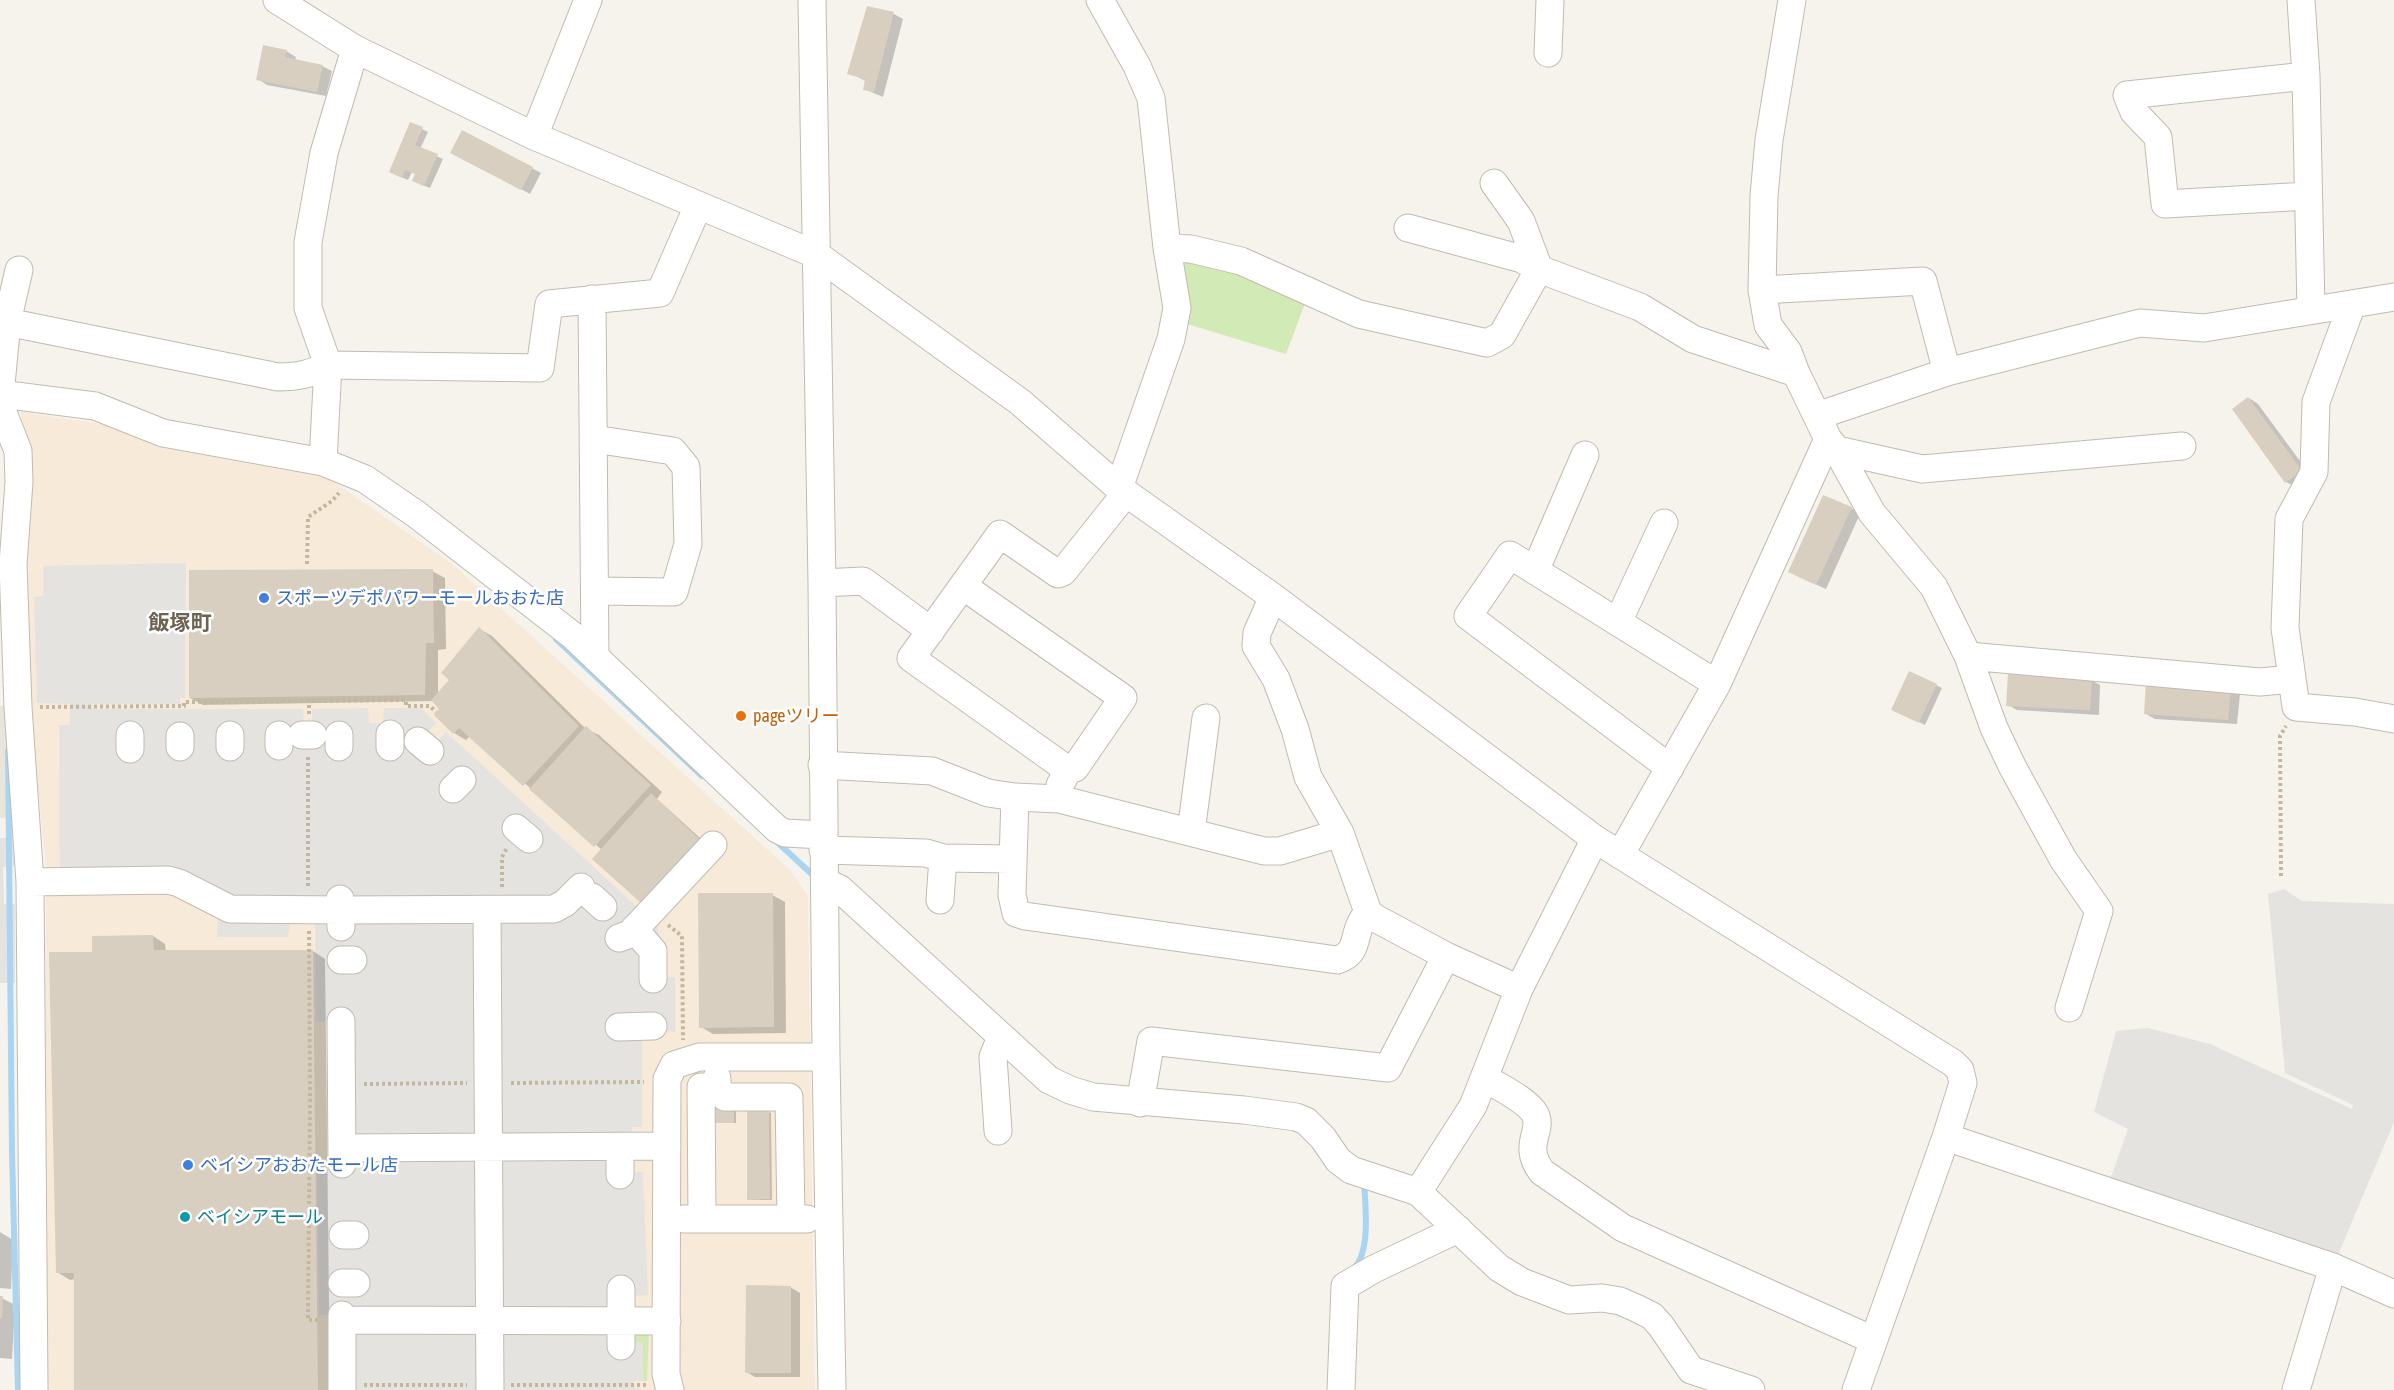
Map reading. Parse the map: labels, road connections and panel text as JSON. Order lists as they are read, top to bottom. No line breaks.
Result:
{"districts":["飯塚町"],"places":["スポーツデポパワーモールおおた店","pageツリー","ベイシアおおたモール店","ベイシアモール"]}
